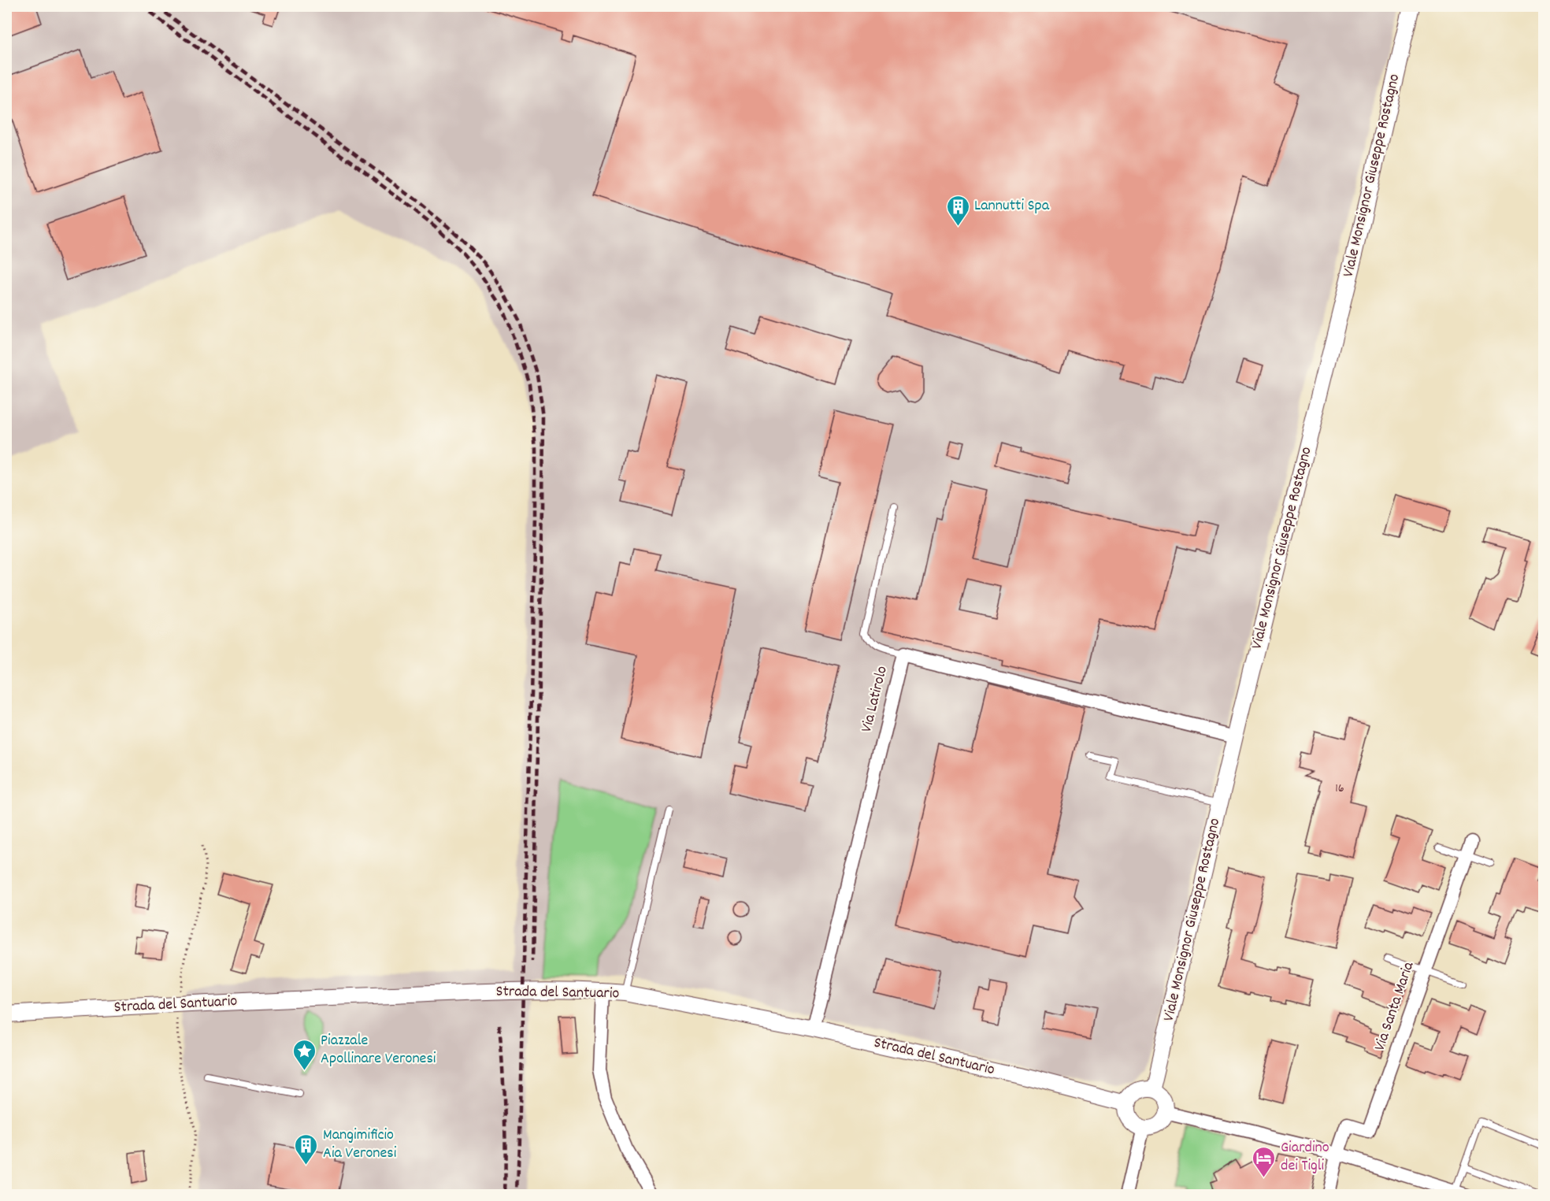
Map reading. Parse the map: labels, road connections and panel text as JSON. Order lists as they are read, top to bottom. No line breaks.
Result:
{"streets":{"street":["Viale Monsignor Giuseppe Rostagno","Via Latirolo","Strada del Santuario","Via Santa Maria"]},"crossings":[["Viale Monsignor Giuseppe Rostagno","Via Latirolo"],["Viale Monsignor Giuseppe Rostagno","Strada del Santuario"],["Via Latirolo","Strada del Santuario"]],"places":{"building":["Lannutti Spa","Mangimificio Aia Veronesi"],"place":["Piazzale Apollinare Veronesi"],"hotel":["Giardino dei Tigli"]},"house_numbers":["16"]}
